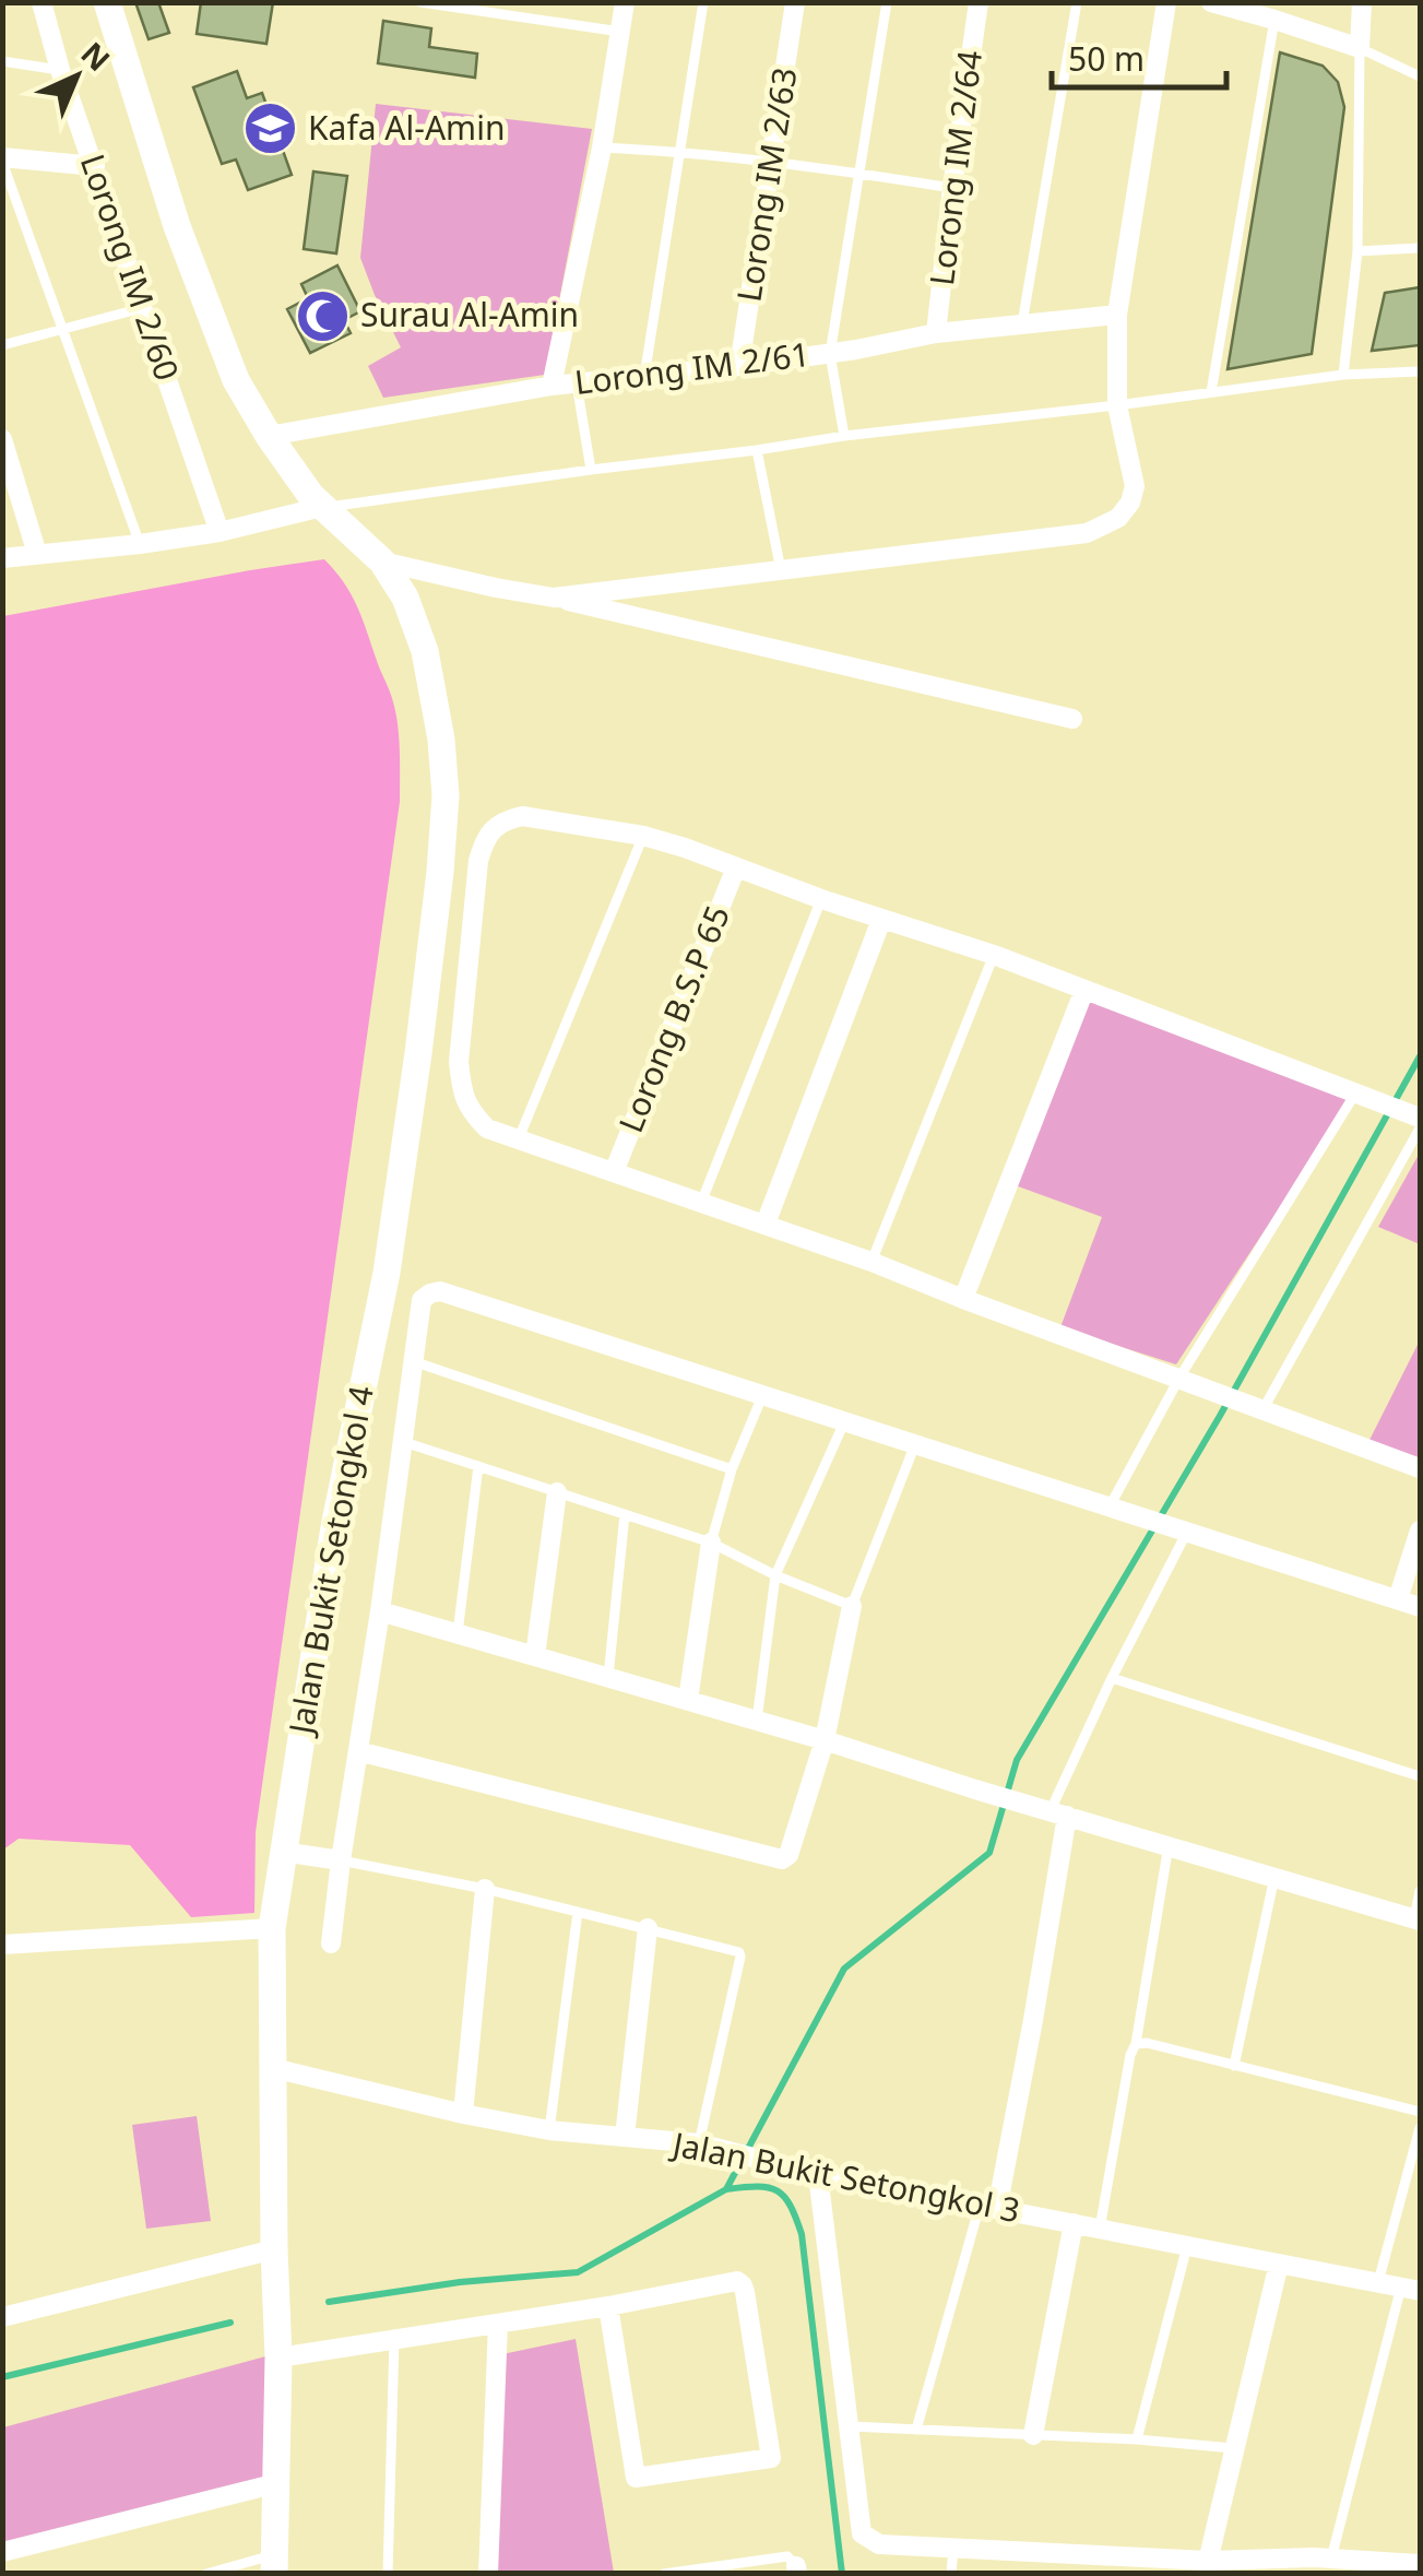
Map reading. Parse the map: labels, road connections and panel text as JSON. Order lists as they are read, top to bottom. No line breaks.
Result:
{"streets":{"street":["Lorong IM 2/64","Lorong IM 2/63","Lorong IM 2/60","Lorong IM 2/61","Lorong B.S.P 65","Jalan Bukit Setongkol 4","Jalan Bukit Setongkol 3"]},"crossings":[["Lorong IM 2/64","Lorong IM 2/61"],["Lorong IM 2/63","Lorong IM 2/61"],["Lorong IM 2/61","Jalan Bukit Setongkol 4"],["Jalan Bukit Setongkol 4","Jalan Bukit Setongkol 3"]],"places":{"school or university":["Kafa Al-Amin"],"mosque":["Surau Al-Amin"]},"scale_bar":"50 m","north":"top right"}
